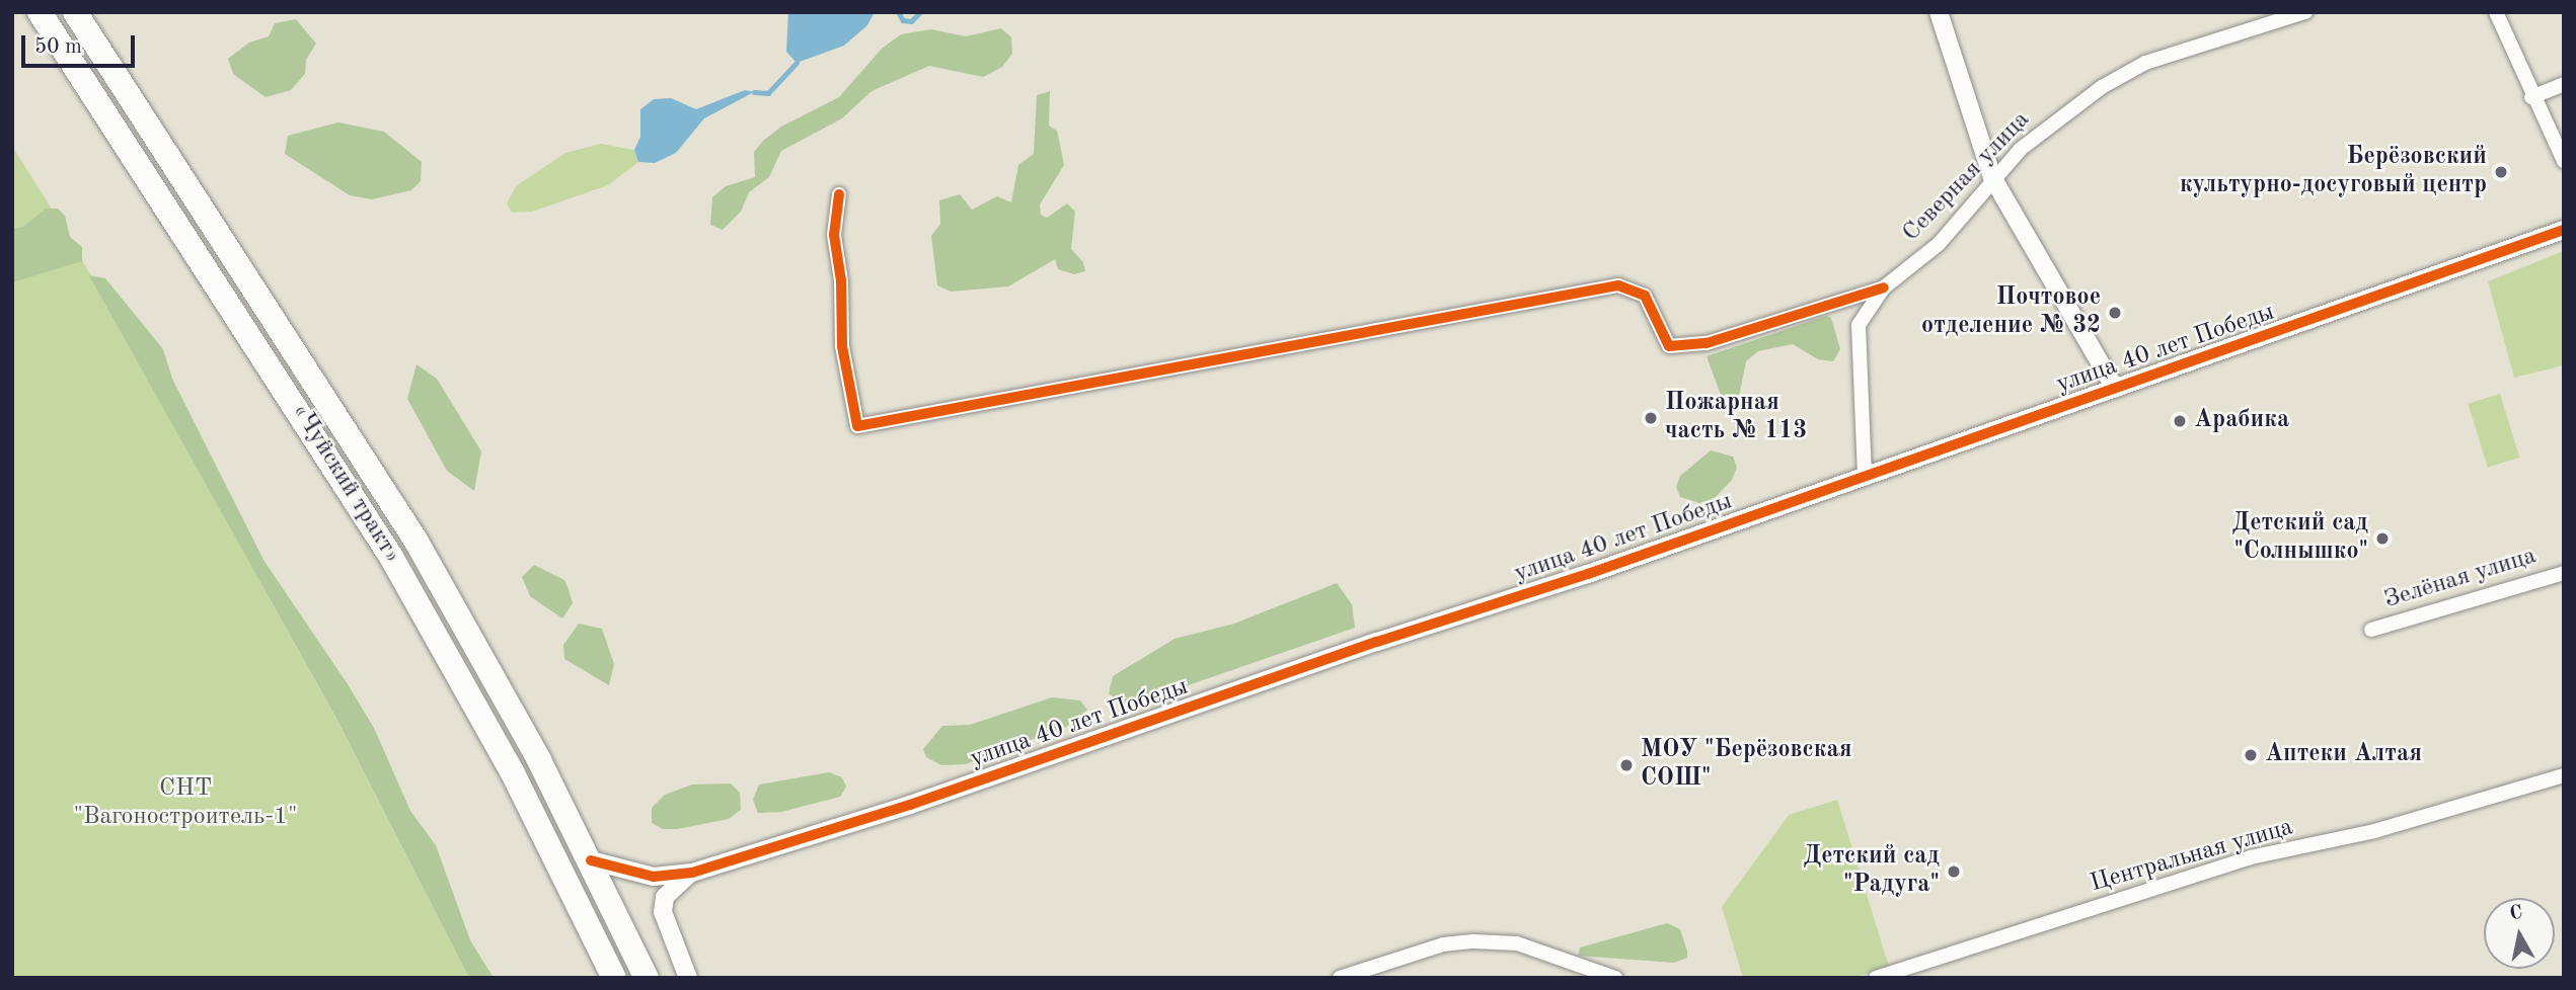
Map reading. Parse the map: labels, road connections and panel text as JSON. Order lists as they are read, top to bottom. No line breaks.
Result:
{"streets":{"highway":["«Чуйский тракт»"],"street":["Северная улица","улица 40 лет Победы","Зелёная улица","Центральная улица"]},"crossings":[["Северная улица","улица 40 лет Победы"]],"parks":["СНТ \"Вагоностроитель-1\""],"places":["Берёзовский культурно-досуговый центр","Почтовое отделение № 32","Пожарная часть № 113","Арабика","Детский сад \"Солнышко\"","Аптеки Алтая","МОУ \"Берёзовская СОШ\"","Детский сад \"Радуга\""],"scale_bar":"50 m","north":"top"}
